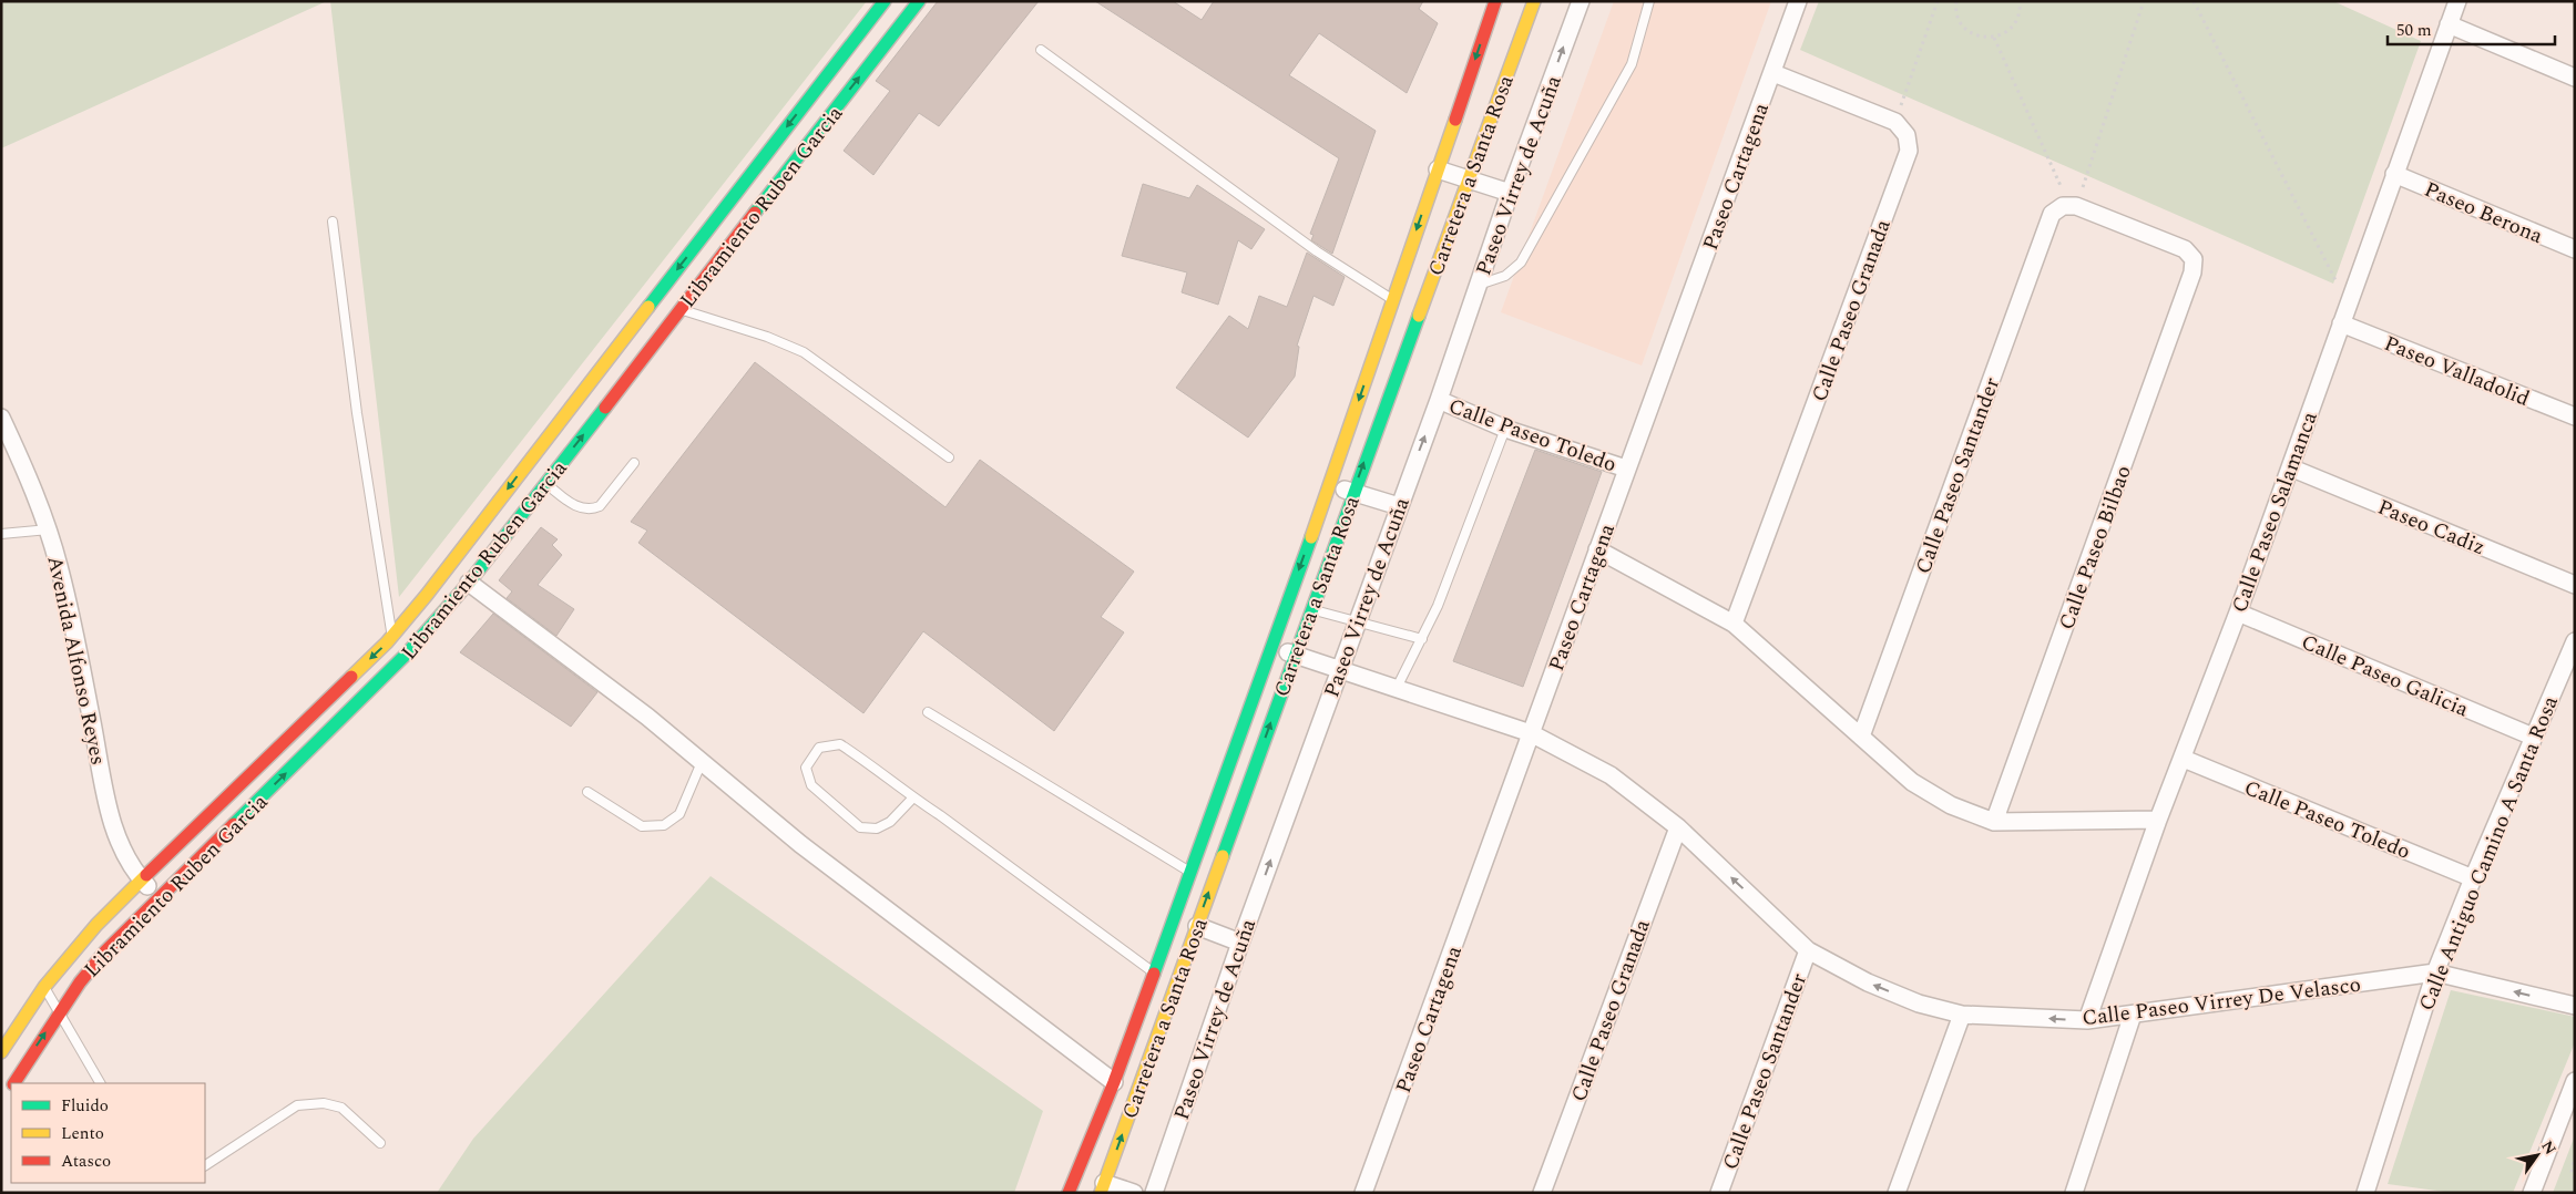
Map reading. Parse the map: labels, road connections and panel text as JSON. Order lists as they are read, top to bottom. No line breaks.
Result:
{"streets":{"street":["Carretera a Santa Rosa","Paseo Virrey de Acuña","Paseo Cartagena","Libramiento Ruben Garcia","Paseo Berona","Calle Paseo Granada","Paseo Valladolid","Calle Paseo Toledo","Calle Paseo Santander","Calle Paseo Salamanca","Paseo Cadiz","Calle Paseo Bilbao","Avenida Alfonso Reyes","Calle Paseo Galicia","Calle Antiguo Camino A Santa Rosa","Calle Paseo Virrey De Velasco"]},"crossings":[["Carretera a Santa Rosa","Calle Paseo Virrey De Velasco"],["Paseo Virrey de Acuña","Calle Paseo Toledo"],["Paseo Virrey de Acuña","Calle Paseo Virrey De Velasco"],["Paseo Cartagena","Calle Paseo Toledo"],["Paseo Cartagena","Calle Paseo Virrey De Velasco"],["Libramiento Ruben Garcia","Avenida Alfonso Reyes"],["Paseo Berona","Calle Paseo Salamanca"],["Calle Paseo Granada","Calle Paseo Virrey De Velasco"],["Paseo Valladolid","Calle Paseo Salamanca"],["Calle Paseo Toledo","Calle Paseo Salamanca"],["Calle Paseo Toledo","Calle Antiguo Camino A Santa Rosa"],["Calle Paseo Santander","Calle Paseo Bilbao"],["Calle Paseo Santander","Calle Paseo Virrey De Velasco"],["Calle Paseo Salamanca","Paseo Cadiz"],["Calle Paseo Salamanca","Calle Paseo Galicia"],["Calle Paseo Salamanca","Calle Paseo Virrey De Velasco"],["Calle Paseo Galicia","Calle Antiguo Camino A Santa Rosa"],["Calle Antiguo Camino A Santa Rosa","Calle Paseo Virrey De Velasco"]],"one_way":["Paseo Virrey de Acuña","Calle Paseo Virrey De Velasco"],"legend":["Fluido","Lento","Atasco"],"scale_bar":"50 m","north":"top right"}
